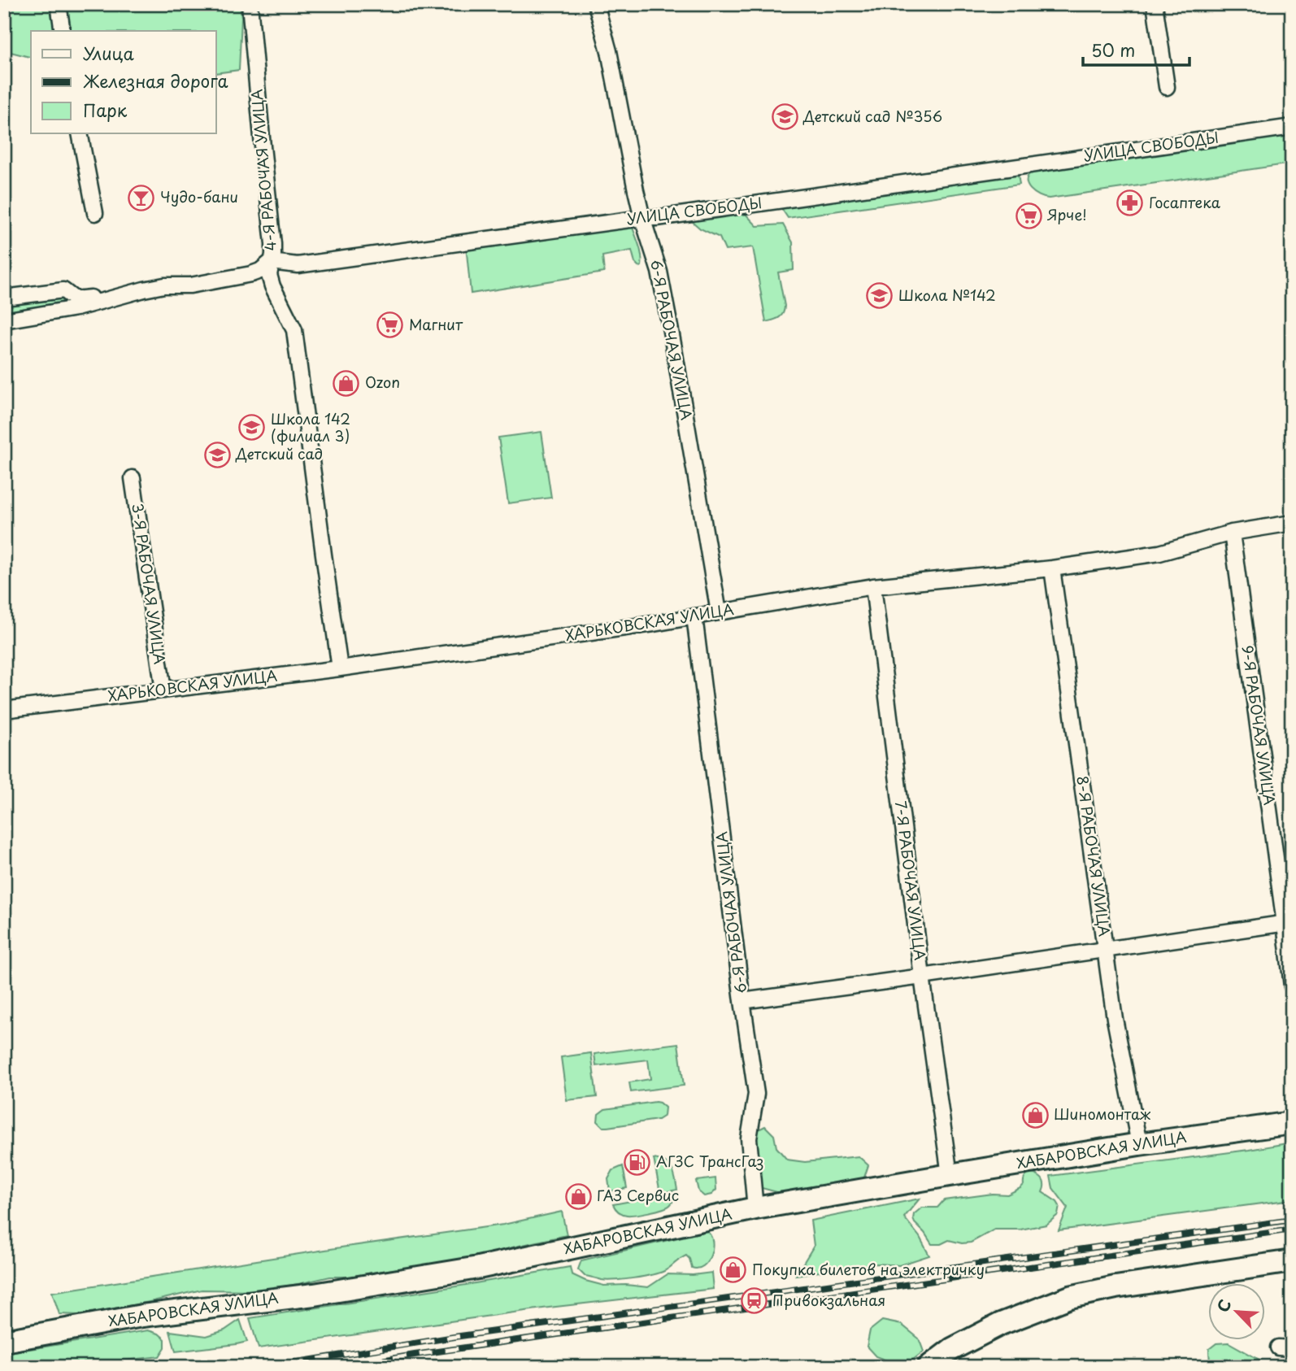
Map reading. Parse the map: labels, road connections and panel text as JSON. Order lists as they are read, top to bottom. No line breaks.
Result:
{"streets":{"main road":["ХАБАРОВСКАЯ УЛИЦА"],"street":["УЛИЦА СВОБОДЫ","4-Я РАБОЧАЯ УЛИЦА","6-Я РАБОЧАЯ УЛИЦА","3-Я РАБОЧАЯ УЛИЦА","ХАРЬКОВСКАЯ УЛИЦА","9-Я РАБОЧАЯ УЛИЦА","8-Я РАБОЧАЯ УЛИЦА","7-Я РАБОЧАЯ УЛИЦА"]},"crossings":[["УЛИЦА СВОБОДЫ","4-Я РАБОЧАЯ УЛИЦА"],["УЛИЦА СВОБОДЫ","6-Я РАБОЧАЯ УЛИЦА"],["4-Я РАБОЧАЯ УЛИЦА","ХАРЬКОВСКАЯ УЛИЦА"],["6-Я РАБОЧАЯ УЛИЦА","ХАРЬКОВСКАЯ УЛИЦА"],["6-Я РАБОЧАЯ УЛИЦА","ХАБАРОВСКАЯ УЛИЦА"],["3-Я РАБОЧАЯ УЛИЦА","ХАРЬКОВСКАЯ УЛИЦА"],["ХАРЬКОВСКАЯ УЛИЦА","9-Я РАБОЧАЯ УЛИЦА"],["ХАРЬКОВСКАЯ УЛИЦА","8-Я РАБОЧАЯ УЛИЦА"],["ХАРЬКОВСКАЯ УЛИЦА","7-Я РАБОЧАЯ УЛИЦА"],["8-Я РАБОЧАЯ УЛИЦА","ХАБАРОВСКАЯ УЛИЦА"],["7-Я РАБОЧАЯ УЛИЦА","ХАБАРОВСКАЯ УЛИЦА"]],"places":{"school or university":["Детский сад №356","Школа №142","Школа 142 (филиал 3)","Детский сад"],"bar":["Чудо-бани"],"pharmacy":["Госаптека"],"supermarket":["Ярче!","Магнит"],"shop":["Ozon","Шиномонтаж","ГАЗ Сервис","Покупка билетов на электричку"],"fuel station":["АГЗС ТрансГаз"],"station":["Привокзальная"]},"legend":["Улица","Железная дорога","Парк"],"scale_bar":"50 m","north":"top left"}
